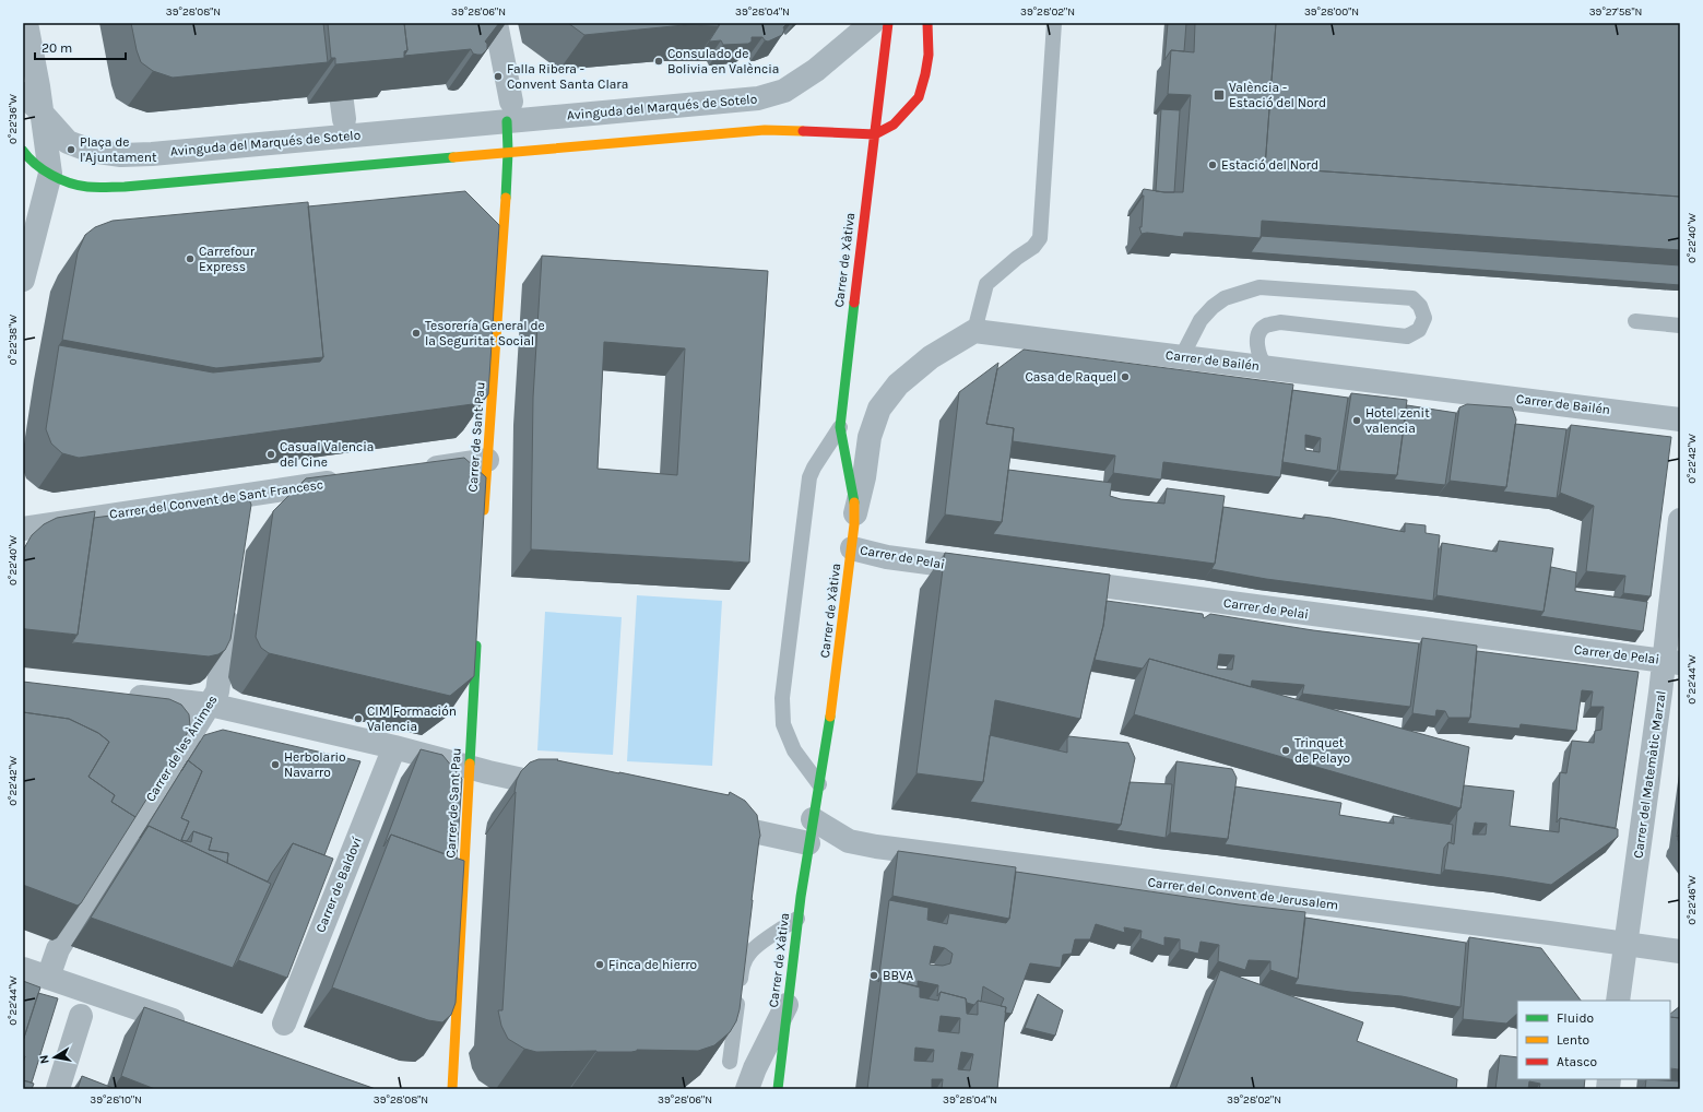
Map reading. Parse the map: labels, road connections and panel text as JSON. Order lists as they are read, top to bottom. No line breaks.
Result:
{"streets":{"street":["Avinguda del Marqués de Sotelo","Carrer de Xàtiva","Carrer de Bailén","Carrer de Sant Pau","Carrer del Convent de Sant Francesc","Carrer de Pelai","Carrer de les Ànimes","Carrer del Matemàtic Marzal","Carrer de Baldoví","Carrer del Convent de Jerusalem"]},"crossings":[["Carrer de Xàtiva","Carrer de Pelai"],["Carrer de Xàtiva","Carrer del Convent de Jerusalem"],["Carrer de Pelai","Carrer del Matemàtic Marzal"],["Carrer del Matemàtic Marzal","Carrer del Convent de Jerusalem"]],"places":{"other":["Consulado de Bolivia en València","Falla Ribera - Convent Santa Clara","Plaça de l'Ajuntament","Estació del Nord","Carrefour Express","Tesorería General de la Seguritat Social","Casa de Raquel","Hotel zenit valencia","Casual Valencia del Cine","CIM Formación Valencia","Trinquet de Pelayo","Herbolario Navarro","Finca de hierro","BBVA"],"transit":["València - Estació del Nord"]},"legend":["Fluido","Lento","Atasco"],"scale_bar":"20 m","north":"left","coordinates":["39°28'08\"N","39°28'06\"N","39°28'04\"N","39°28'02\"N","39°28'00\"N","39°27'58\"N","0°22'36\"W","0°22'40\"W","0°22'38\"W","0°22'42\"W","0°22'44\"W","0°22'46\"W","39°28'10\"N"]}
